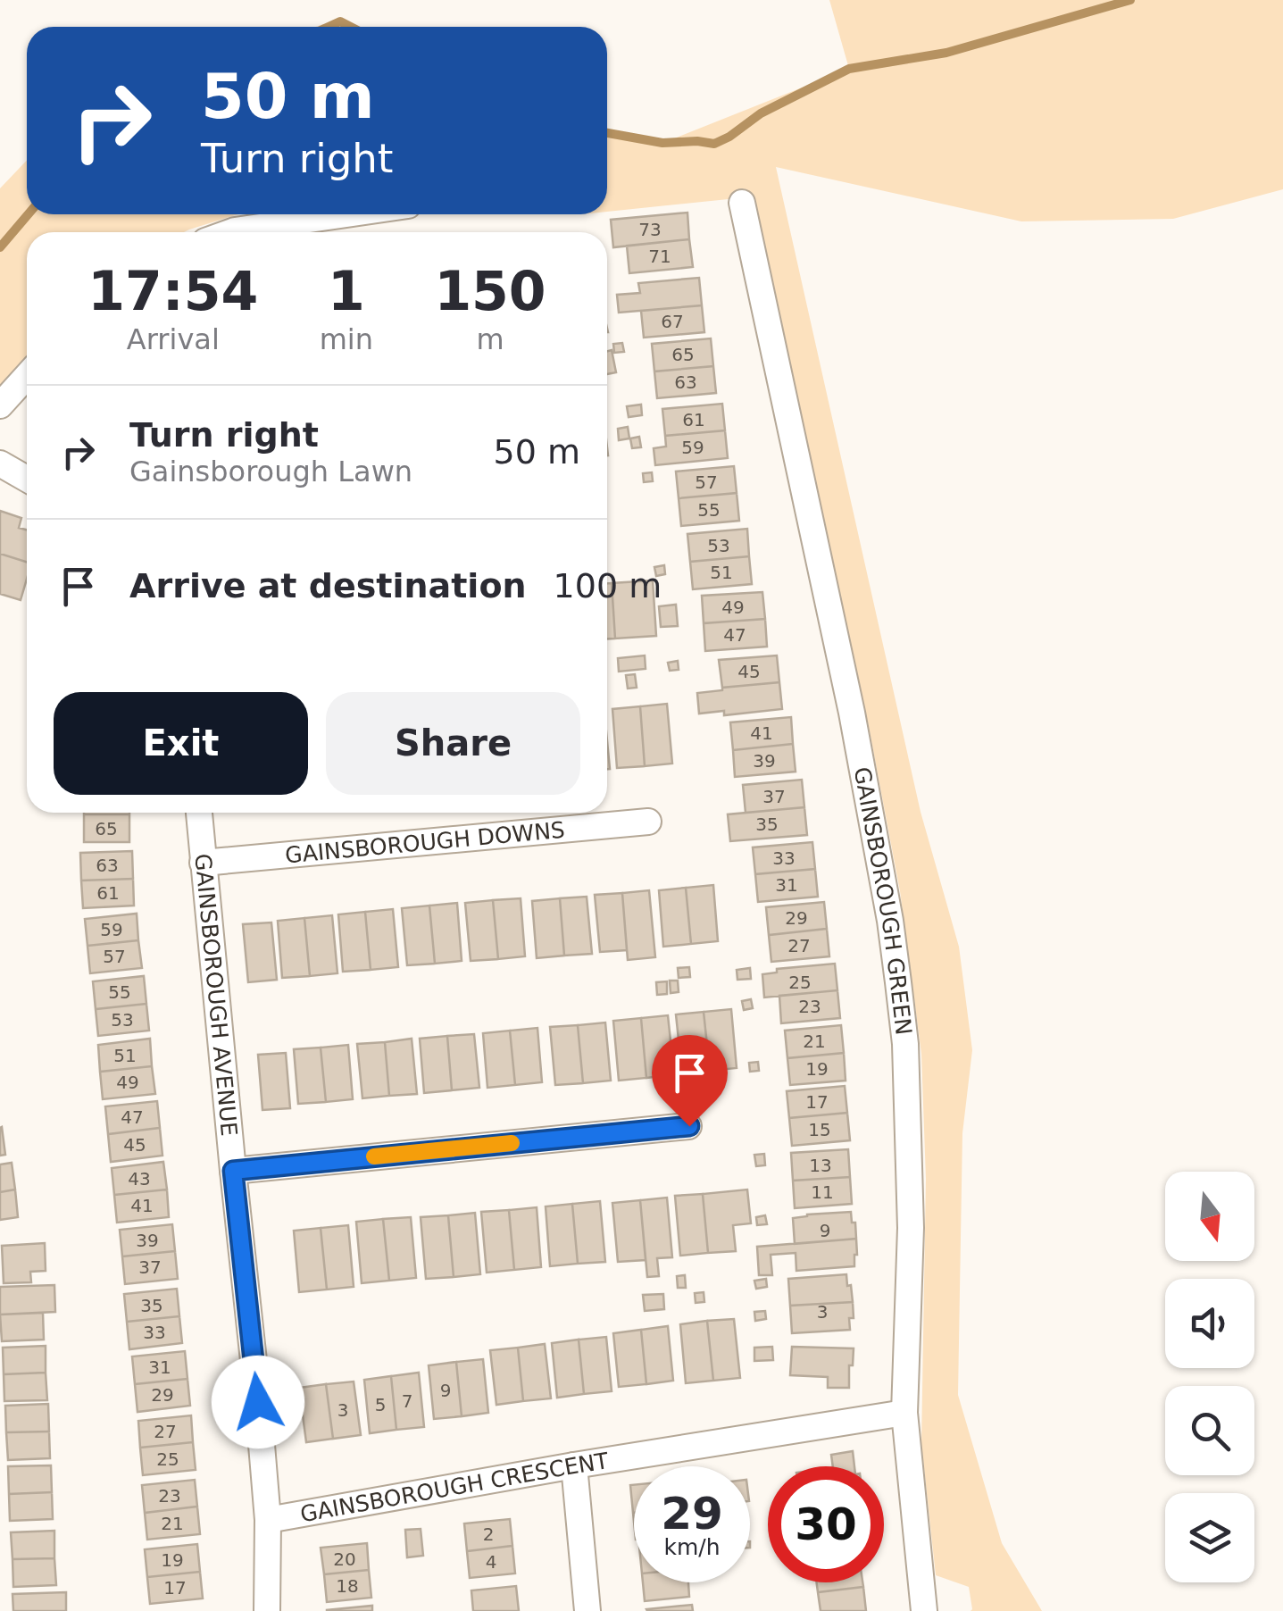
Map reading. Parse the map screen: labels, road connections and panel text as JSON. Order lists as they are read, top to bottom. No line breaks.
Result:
{"streets":{"street":["GAINSBOROUGH DOWNS","GAINSBOROUGH GREEN","GAINSBOROUGH AVENUE","GAINSBOROUGH CRESCENT"]},"crossings":[["GAINSBOROUGH DOWNS","GAINSBOROUGH AVENUE"],["GAINSBOROUGH GREEN","GAINSBOROUGH CRESCENT"],["GAINSBOROUGH AVENUE","GAINSBOROUGH CRESCENT"]],"house_numbers":["73","71","67","65","63","61","59","57","55","53","51","49","47","45","41","39","37","35","65","33","63","31","61","29","59","27","57","25","55","23","53","21","51","19","49","17","47","15","45","13","43","11","41","9","39","37","35","3","33","31","9","29","7","5","3","27","25","23","21","2","20","19","4","18","17"],"north":"bottom","page":{"turn":["50 m","Turn right"],"eta":["17:54","Arrival","1","min","150","m"],"list":[{"name":"Turn right","note":"Gainsborough Lawn","value":"50 m"},{"name":"Arrive at destination","value":"100 m"}],"buttons":["Exit","Share"],"speed":"29 km/h","limit":"30"}}
